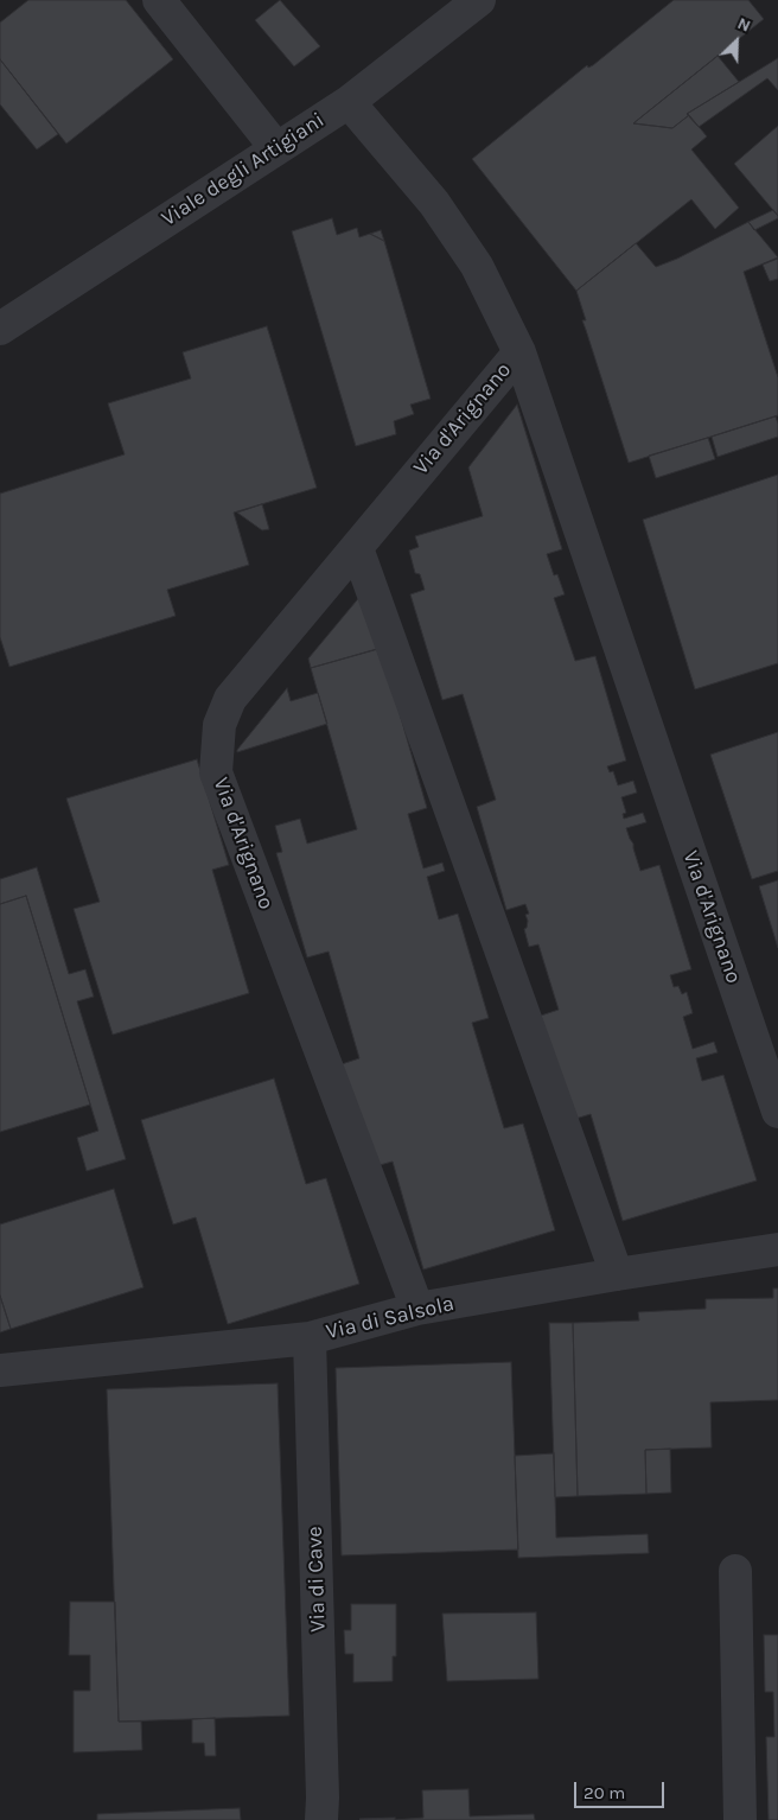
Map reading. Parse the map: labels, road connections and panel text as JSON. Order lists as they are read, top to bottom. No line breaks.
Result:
{"streets":{"street":["Viale degli Artigiani","Via d'Arignano","Via di Salsola","Via di Cave"]},"crossings":[["Viale degli Artigiani","Via d'Arignano"],["Via d'Arignano","Via di Salsola"],["Via di Salsola","Via di Cave"]],"scale_bar":"20 m","north":"top right"}
